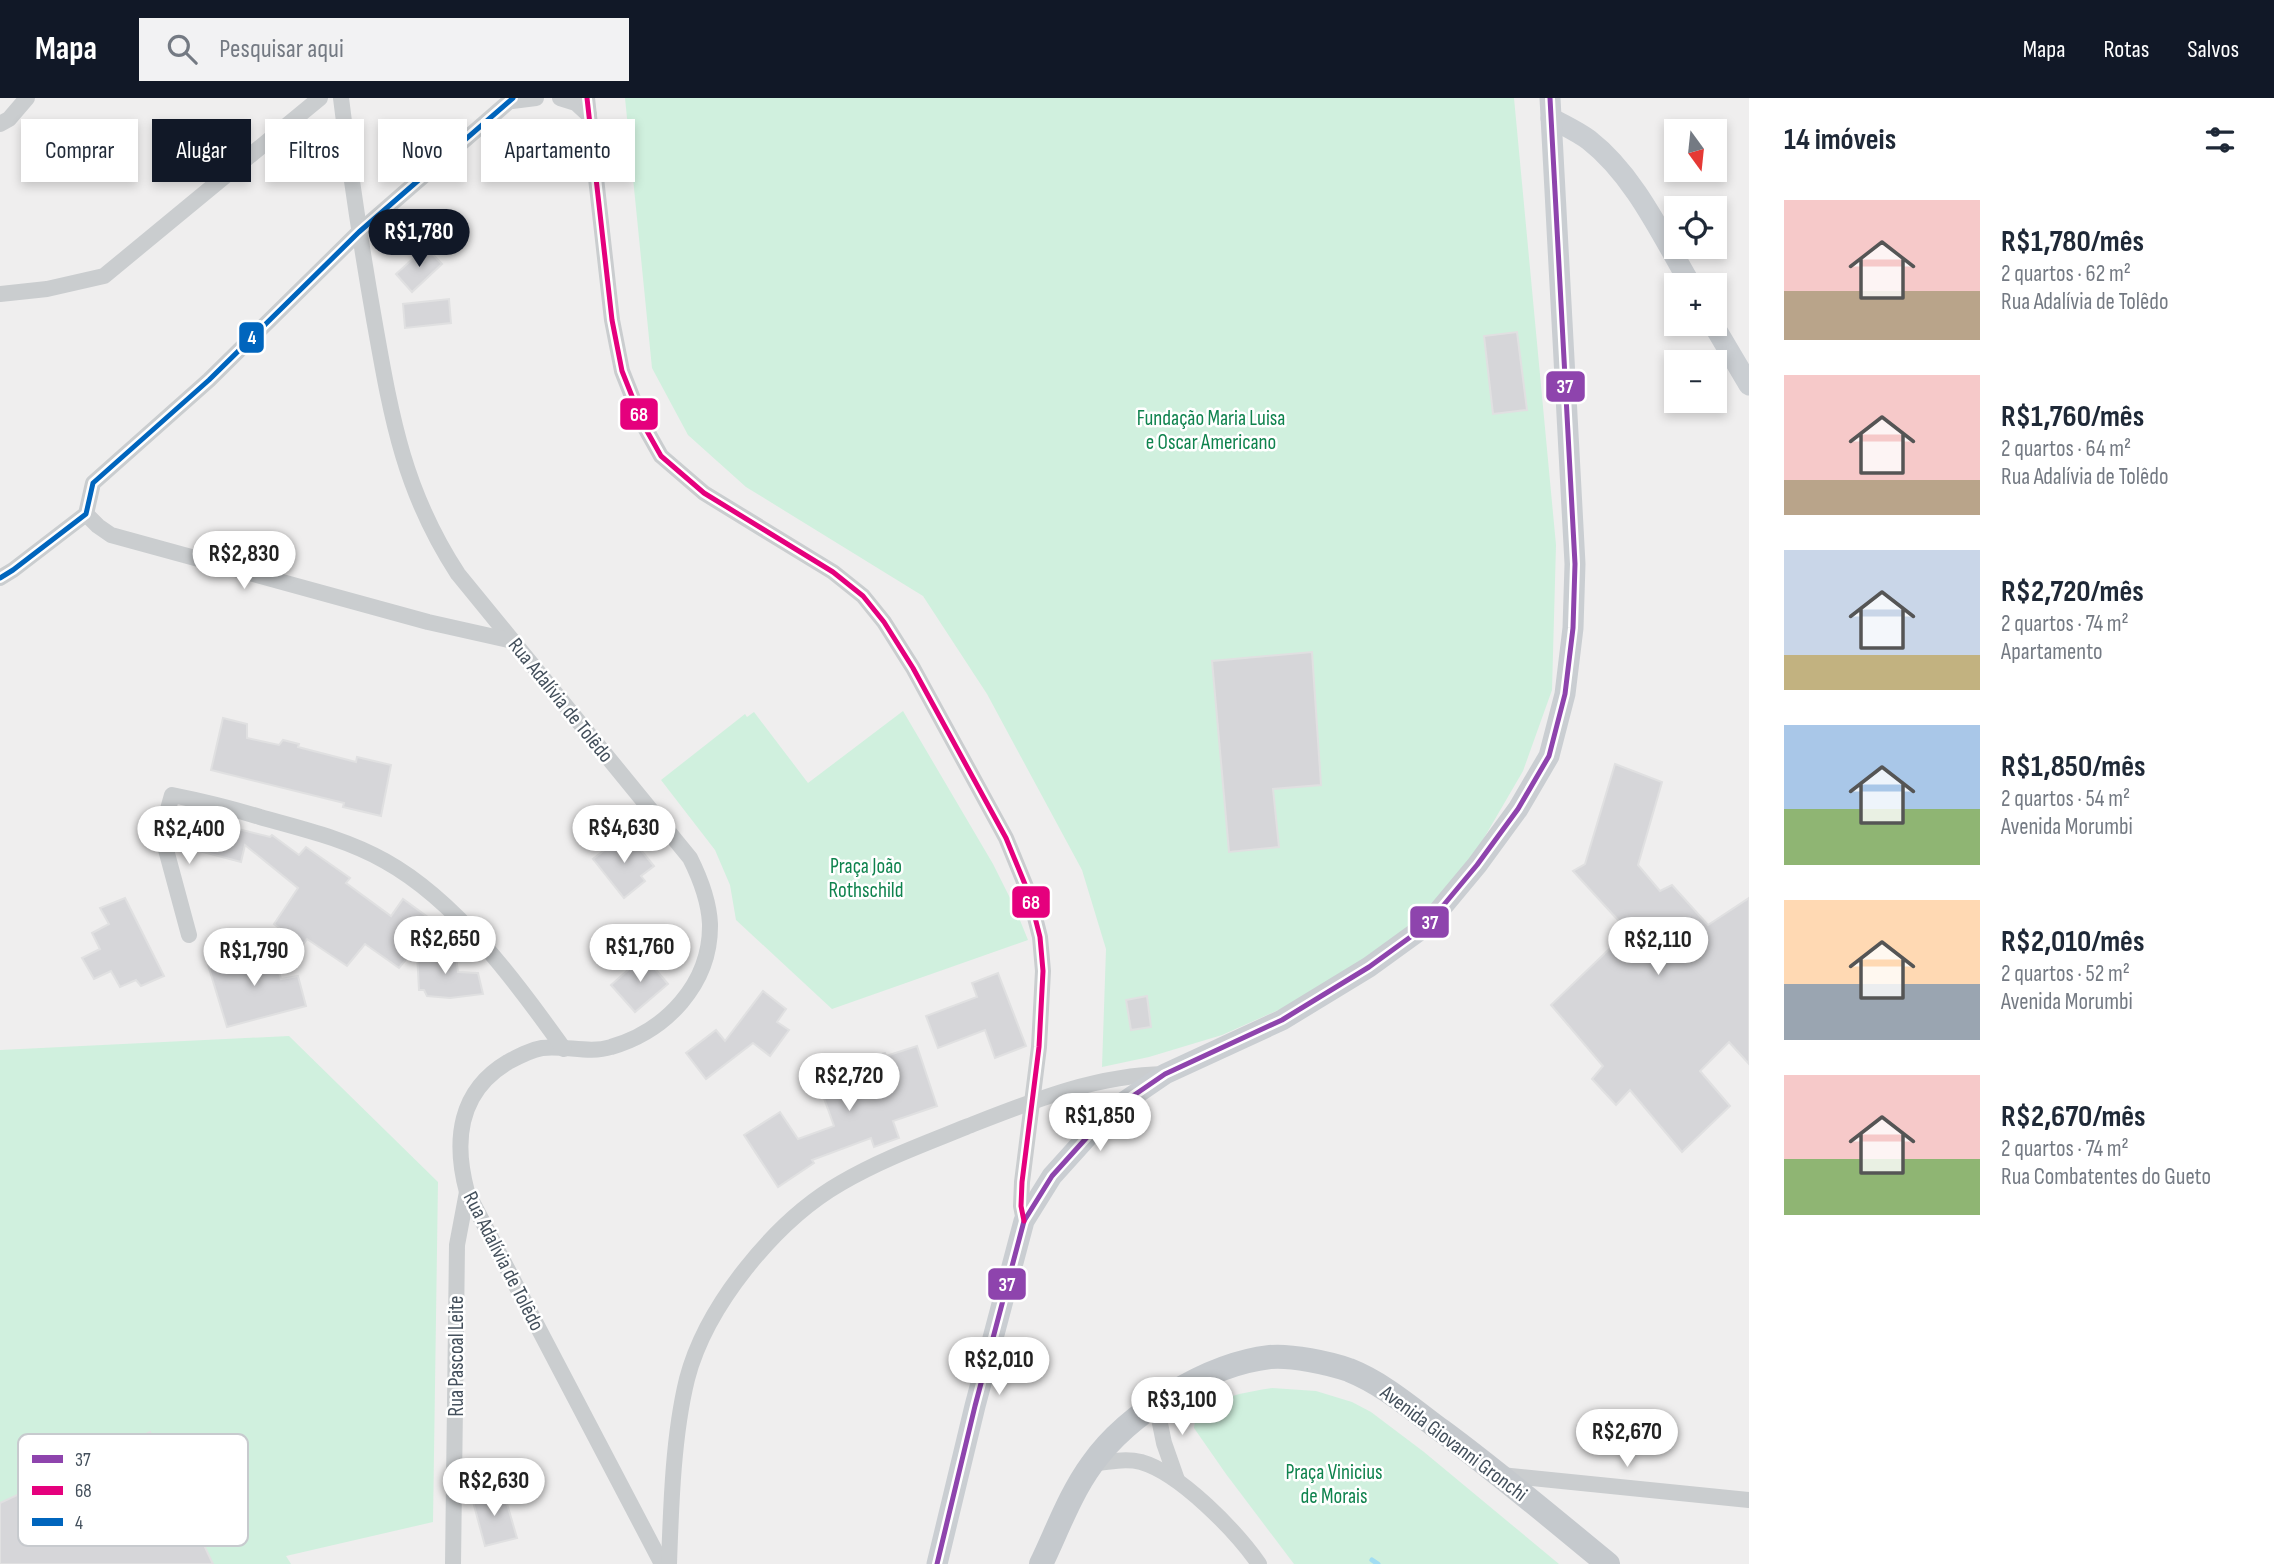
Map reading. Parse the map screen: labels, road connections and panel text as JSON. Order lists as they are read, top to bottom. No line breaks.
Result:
{"streets":{"main road":["Avenida Giovanni Gronchi"],"street":["Rua Adalívia de Tolêdo","Rua Pascoal Leite"]},"crossings":[["Rua Adalívia de Tolêdo","Rua Pascoal Leite"]],"parks":["Fundação Maria Luisa e Oscar Americano","Praça João Rothschild","Praça Vinicius de Morais"],"lines":["transit line 37","transit line 68","transit line 4"],"legend":["37","68","4"],"north":"bottom","page":{"header":"Mapa","search":"Pesquisar aqui","nav":["Mapa","Rotas","Salvos"],"heading":"14 imóveis","map_buttons":["+","−"],"chip":["Comprar","Alugar","Filtros","Novo","Apartamento"],"list":[{"name":"R$1,780/mês","note":"2 quartos · 62 m² · Rua Adalívia de Tolêdo"},{"name":"R$1,760/mês","note":"2 quartos · 64 m² · Rua Adalívia de Tolêdo"},{"name":"R$2,720/mês","note":"2 quartos · 74 m² · Apartamento"},{"name":"R$1,850/mês","note":"2 quartos · 54 m² · Avenida Morumbi"},{"name":"R$2,010/mês","note":"2 quartos · 52 m² · Avenida Morumbi"},{"name":"R$2,670/mês","note":"2 quartos · 74 m² · Rua Combatentes do Gueto"}],"price":["R$1,780","R$2,830","R$4,630","R$2,400","R$2,650","R$2,110","R$1,760","R$1,790","R$2,720","R$1,850","R$2,010","R$3,100","R$2,670","R$2,630"]}}
